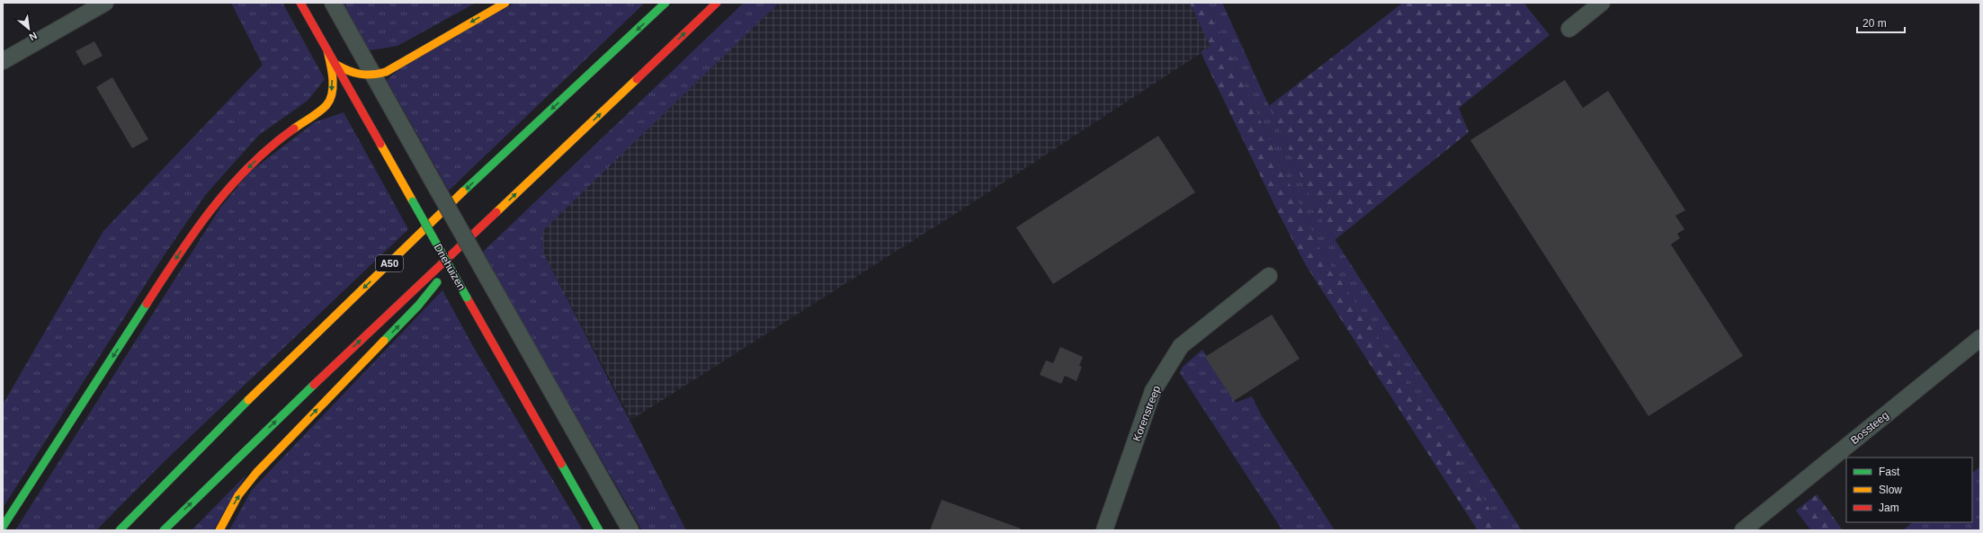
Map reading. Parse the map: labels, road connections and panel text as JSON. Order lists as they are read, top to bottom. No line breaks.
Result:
{"streets":{"main road":["A50","Driehuizen"],"street":["Korenstreep","Bossteeg"]},"legend":["Fast","Slow","Jam"],"scale_bar":"20 m","north":"bottom right"}
